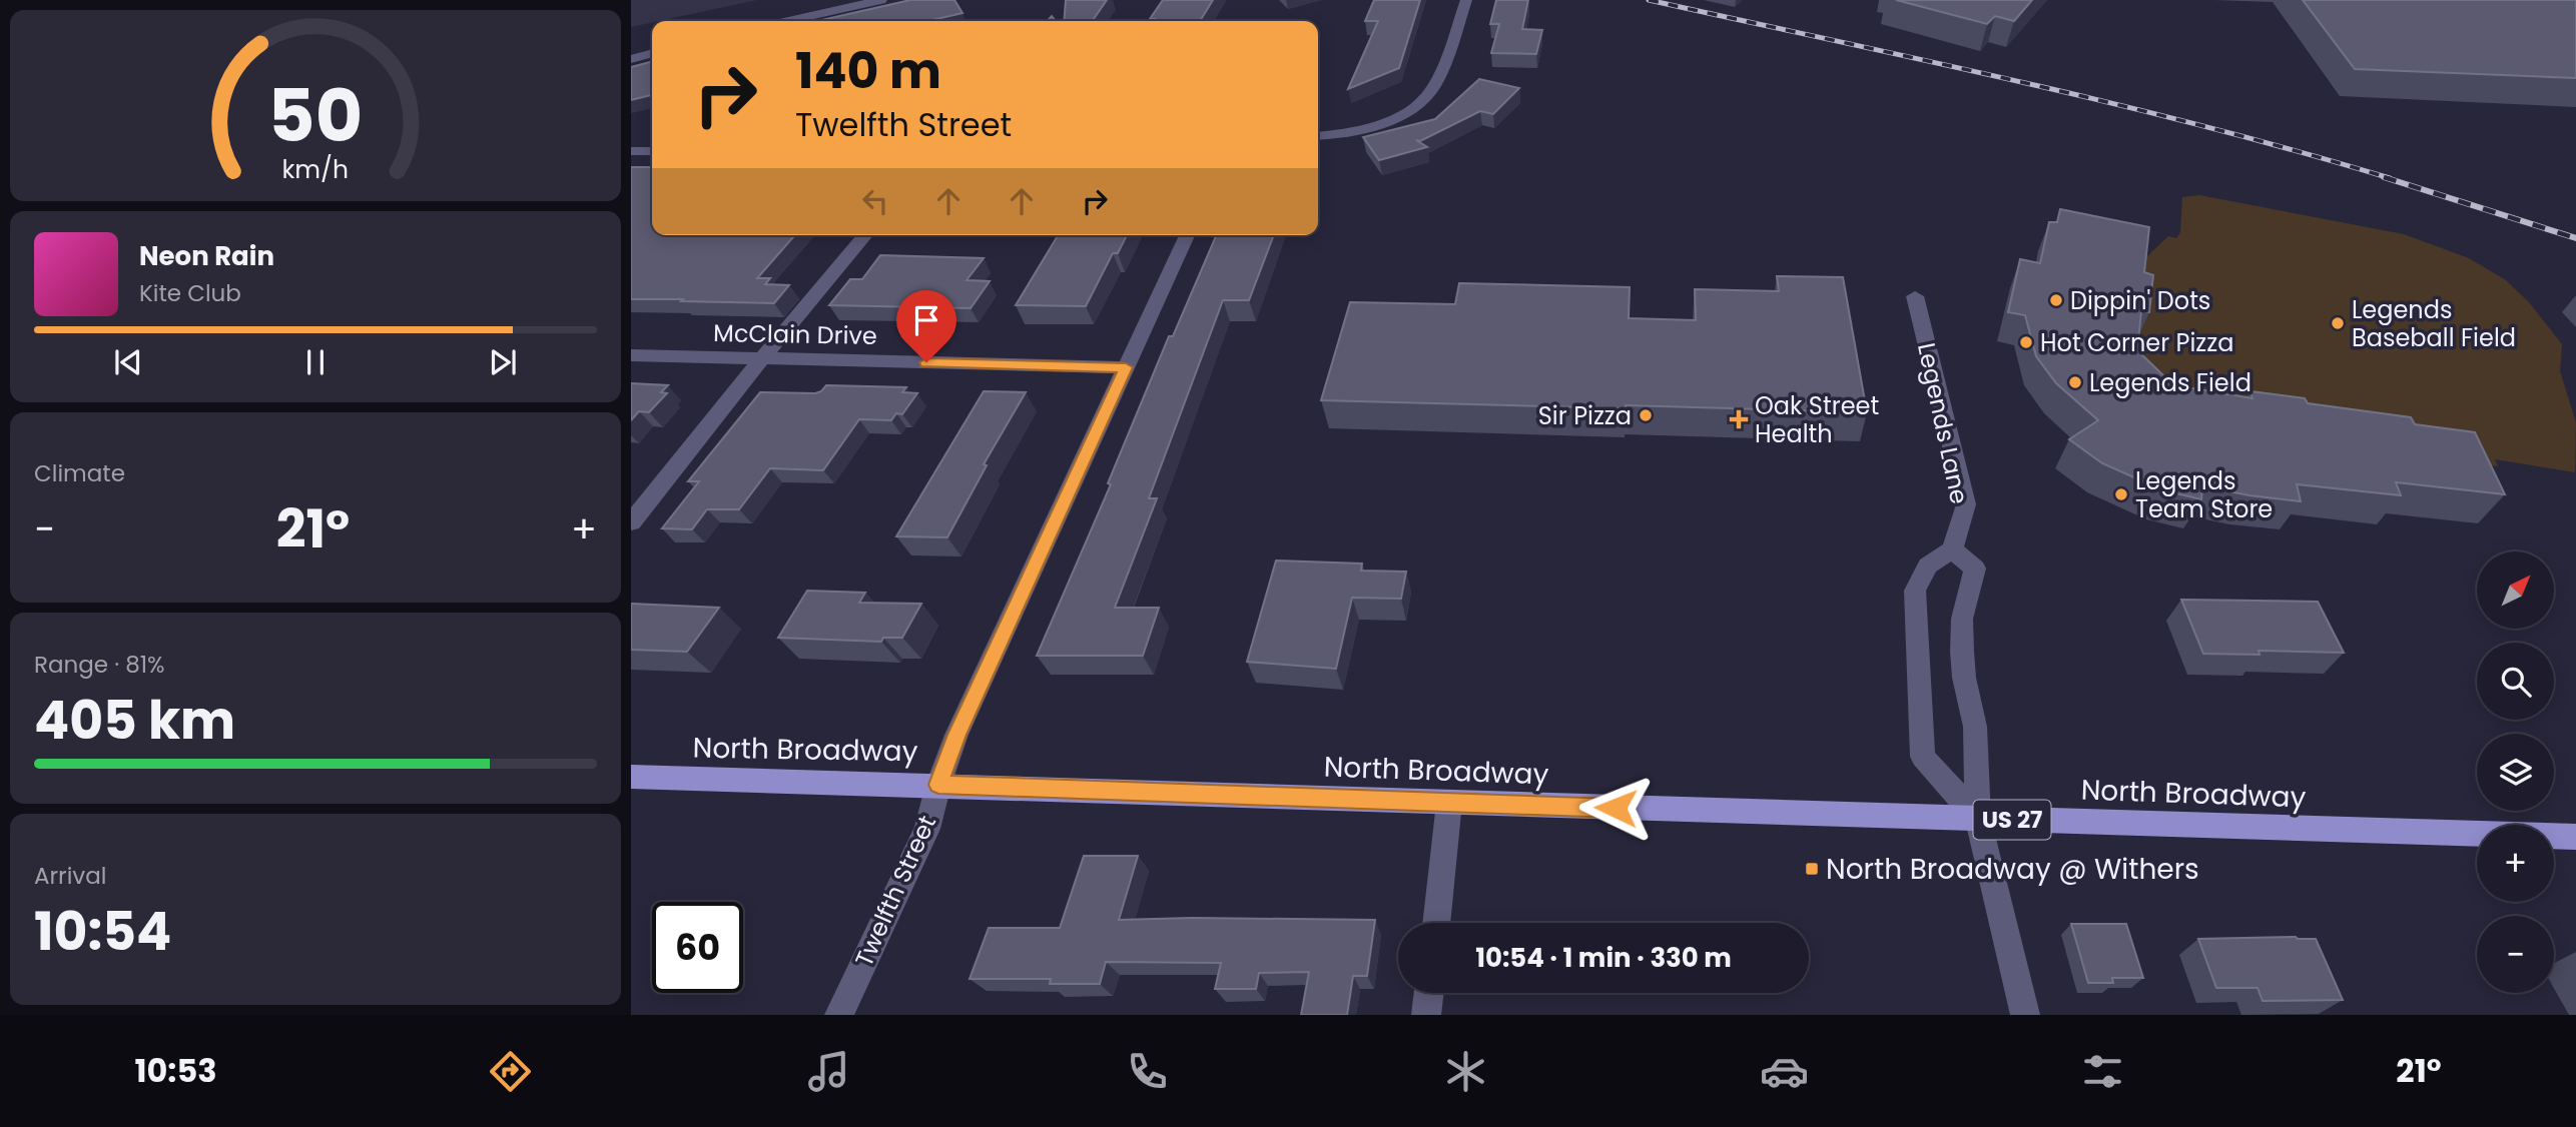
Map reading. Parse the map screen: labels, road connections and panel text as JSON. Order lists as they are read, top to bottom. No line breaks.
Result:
{"streets":{"main road":["North Broadway","US 27"],"street":["McClain Drive","Legends Lane","Twelfth Street"]},"crossings":[["McClain Drive","Twelfth Street"],["North Broadway","Twelfth Street"]],"places":{"other":["Dippin' Dots","Legends Baseball Field","Hot Corner Pizza","Legends Field","Sir Pizza","Legends Team Store"],"health":["Oak Street Health"],"transit":["North Broadway @ Withers"]},"north":"top right","page":{"turn":["140 m","Twelfth Street"],"song":["Neon Rain","Kite Club"],"tile":["Climate",["Range · 81%","405 km"],["Arrival","10:54"]],"heat":["−","21°","+"],"map_buttons":["+","−"],"limit":"60","trip":"10:54 · 1 min · 330 m","tabs":["10:53","21°"],"gauge":["50","km/h"]}}
